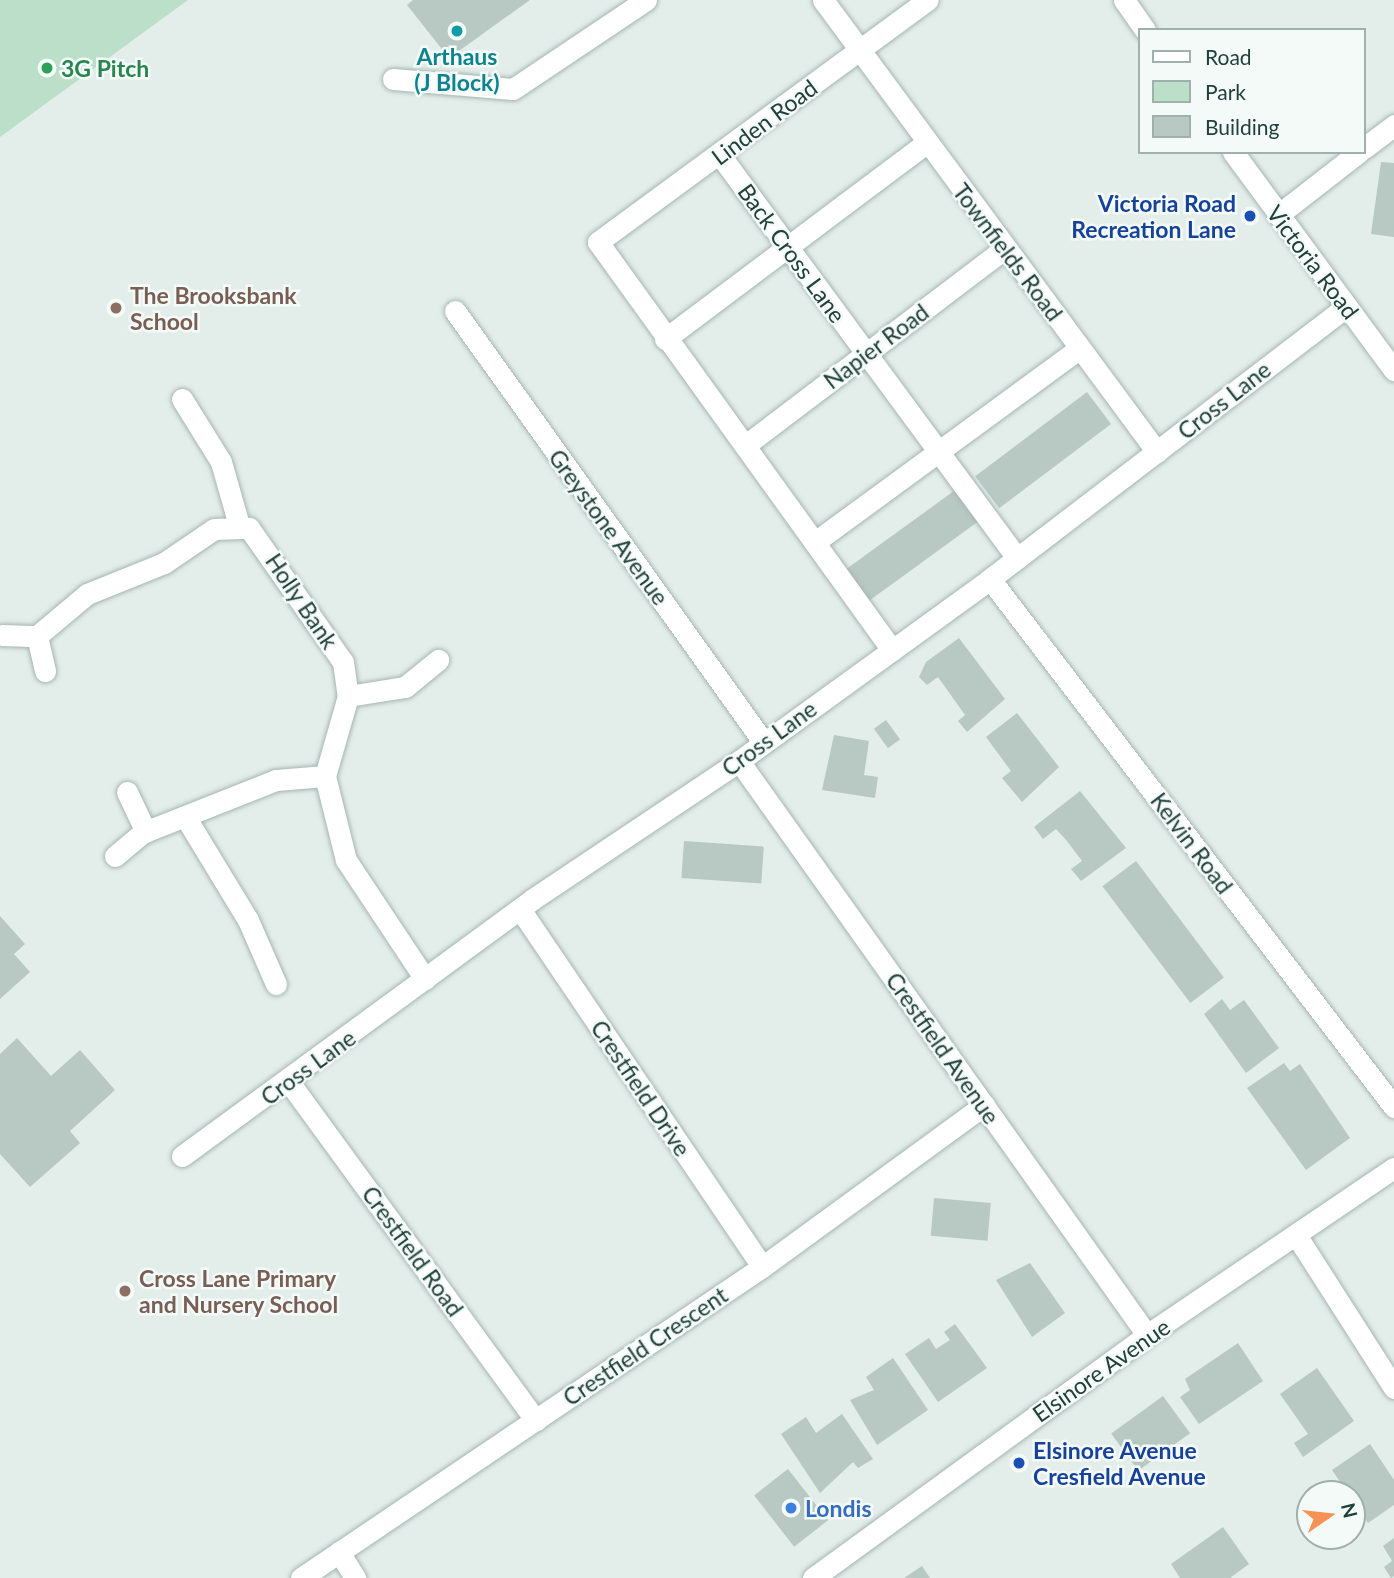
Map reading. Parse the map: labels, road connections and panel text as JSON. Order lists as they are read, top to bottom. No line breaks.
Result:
{"streets":{"street":["Linden Road","Townfields Road","Back Cross Lane","Victoria Road","Napier Road","Cross Lane","Greystone Avenue","Holly Bank","Kelvin Road","Crestfield Avenue","Crestfield Drive","Crestfield Road","Crestfield Crescent","Elsinore Avenue"]},"crossings":[["Linden Road","Townfields Road"],["Linden Road","Back Cross Lane"],["Townfields Road","Napier Road"],["Townfields Road","Cross Lane"],["Back Cross Lane","Napier Road"],["Back Cross Lane","Cross Lane"],["Victoria Road","Cross Lane"],["Cross Lane","Greystone Avenue"],["Cross Lane","Kelvin Road"],["Cross Lane","Crestfield Avenue"],["Cross Lane","Crestfield Drive"],["Cross Lane","Crestfield Road"],["Crestfield Avenue","Crestfield Crescent"],["Crestfield Avenue","Elsinore Avenue"],["Crestfield Drive","Crestfield Crescent"],["Crestfield Road","Crestfield Crescent"]],"places":["Arthaus (J Block)","3G Pitch","Victoria Road Recreation Lane","The Brooksbank School","Cross Lane Primary and Nursery School","Elsinore Avenue Cresfield Avenue","Londis"],"legend":["Road","Park","Building"],"north":"right"}
